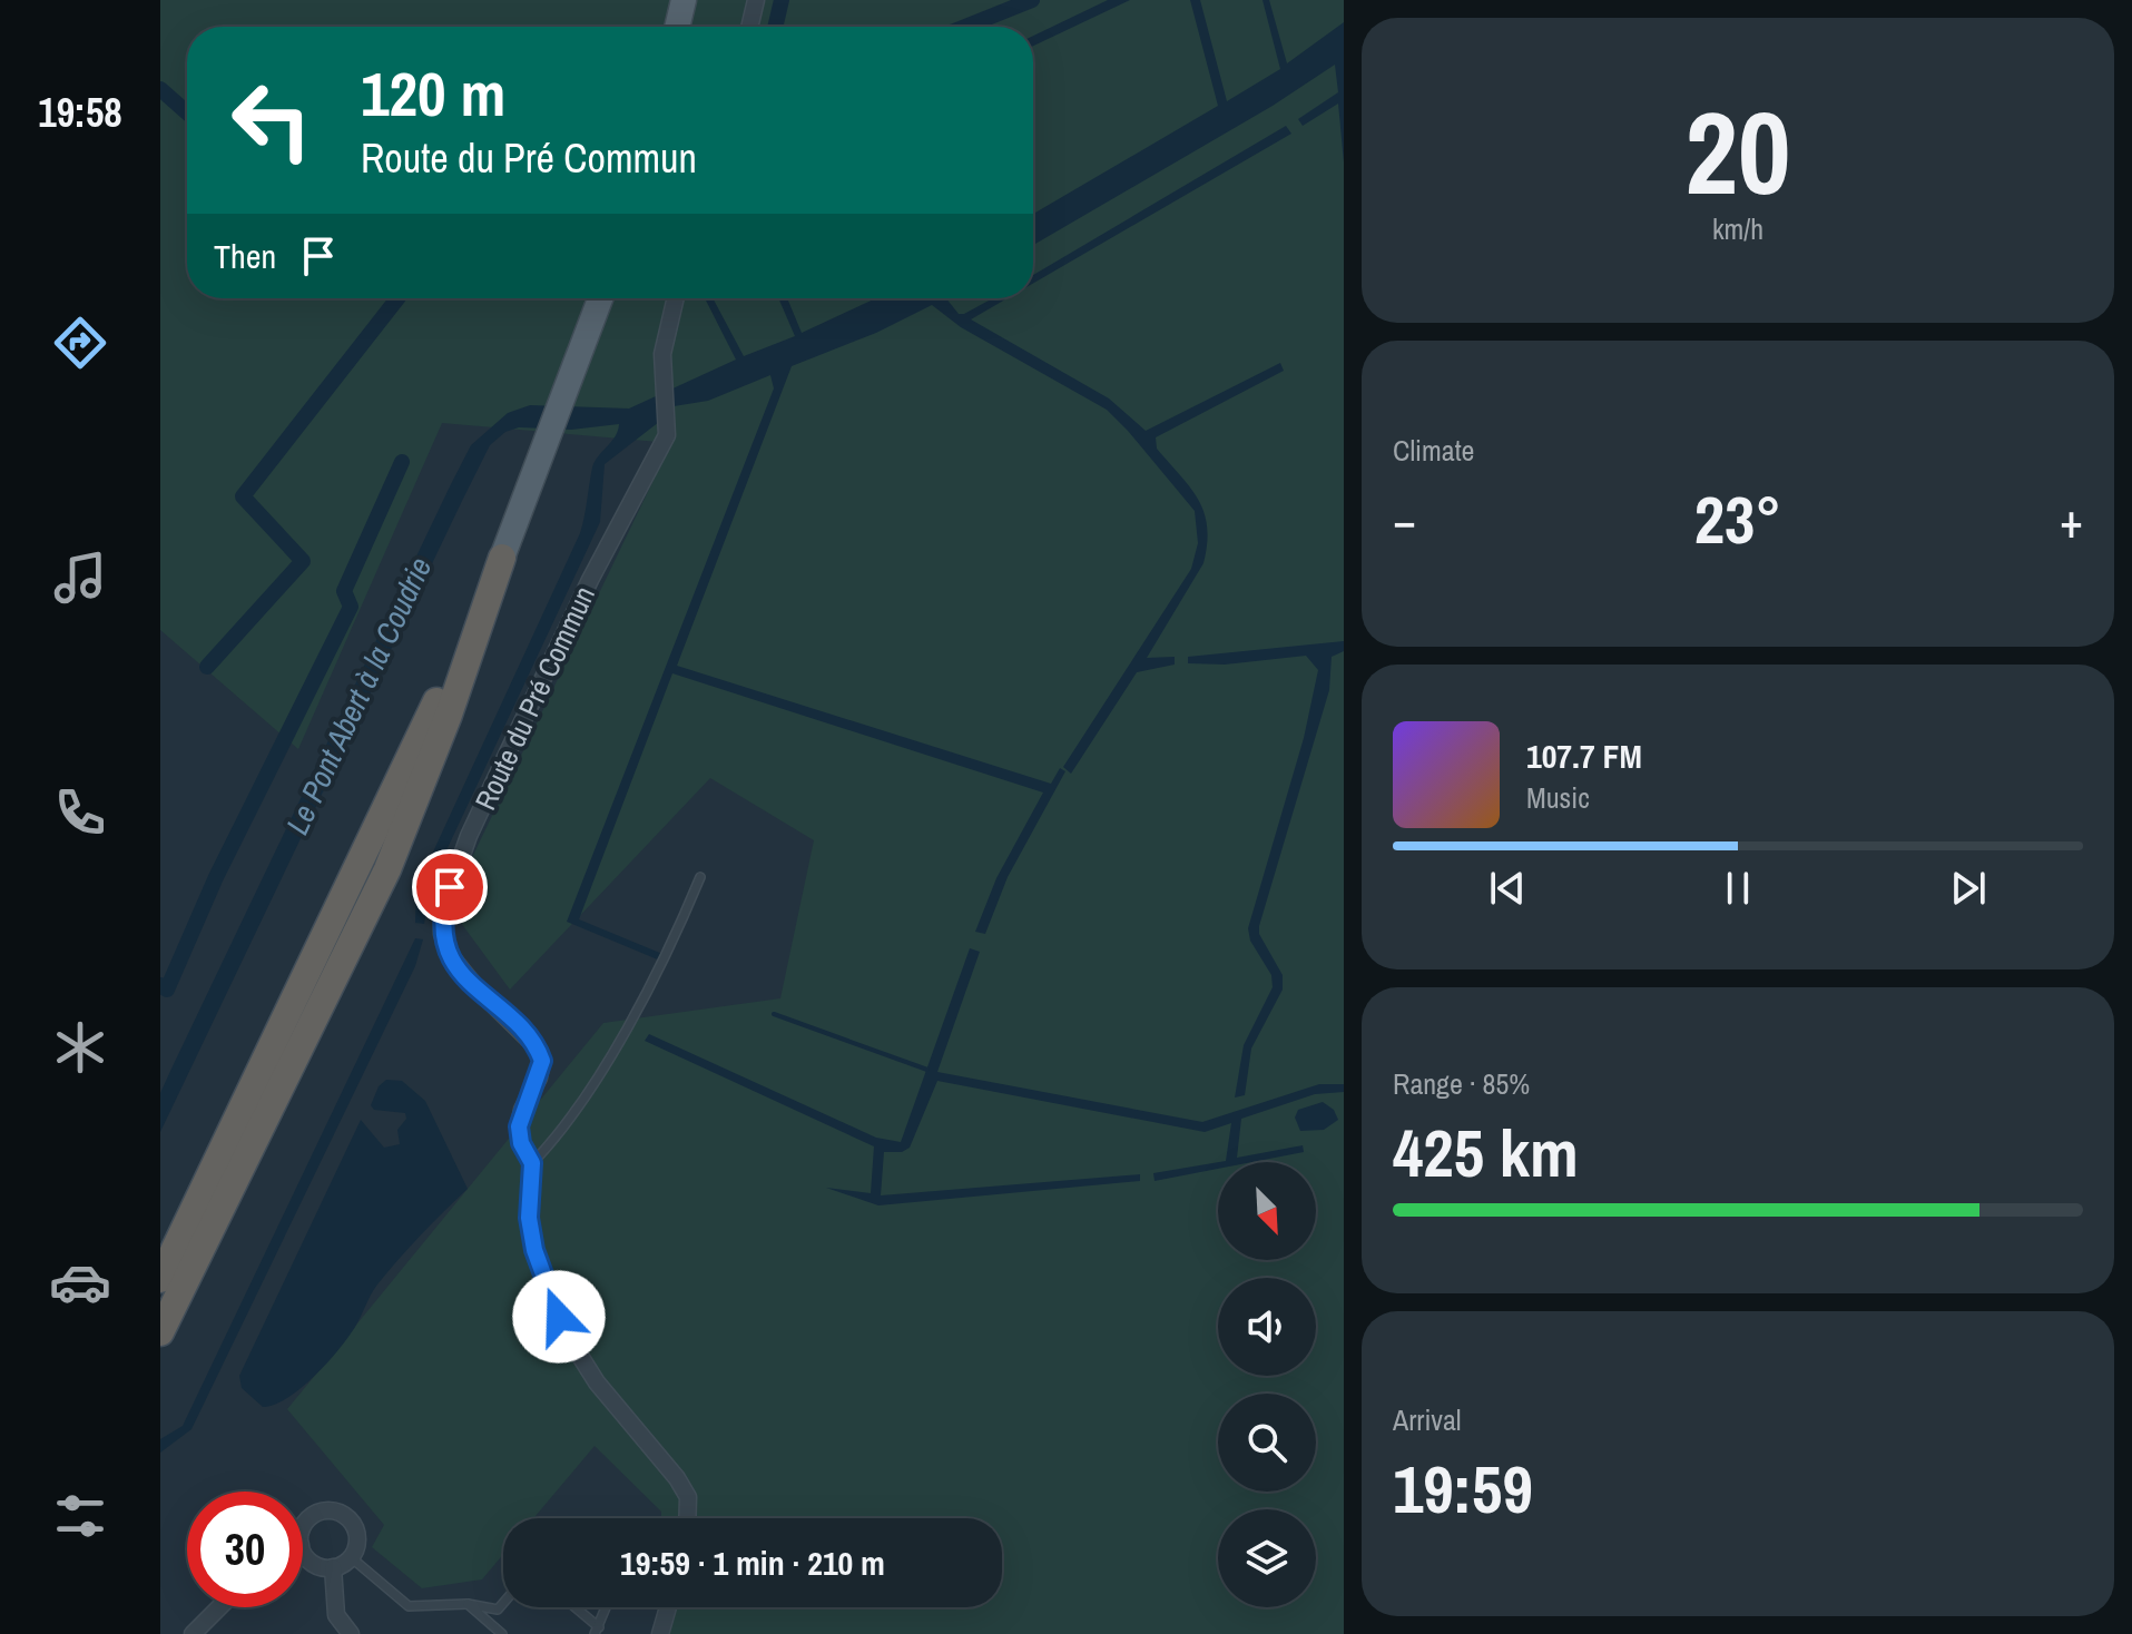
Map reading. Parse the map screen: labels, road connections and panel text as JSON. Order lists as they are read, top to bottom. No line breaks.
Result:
{"streets":{"street":["Route du Pré Commun"]},"water":["Le Pont Abert à la Coudrie"],"north":"bottom right","page":{"tabs":"19:58","tile":[["20","km/h"],"Climate",["Range · 85%","425 km"],["Arrival","19:59"]],"turn":["120 m","Route du Pré Commun"],"then":"Then","heat":["−","23°","+"],"song":["107.7 FM","Music"],"limit":"30","trip":"19:59 · 1 min · 210 m"}}
